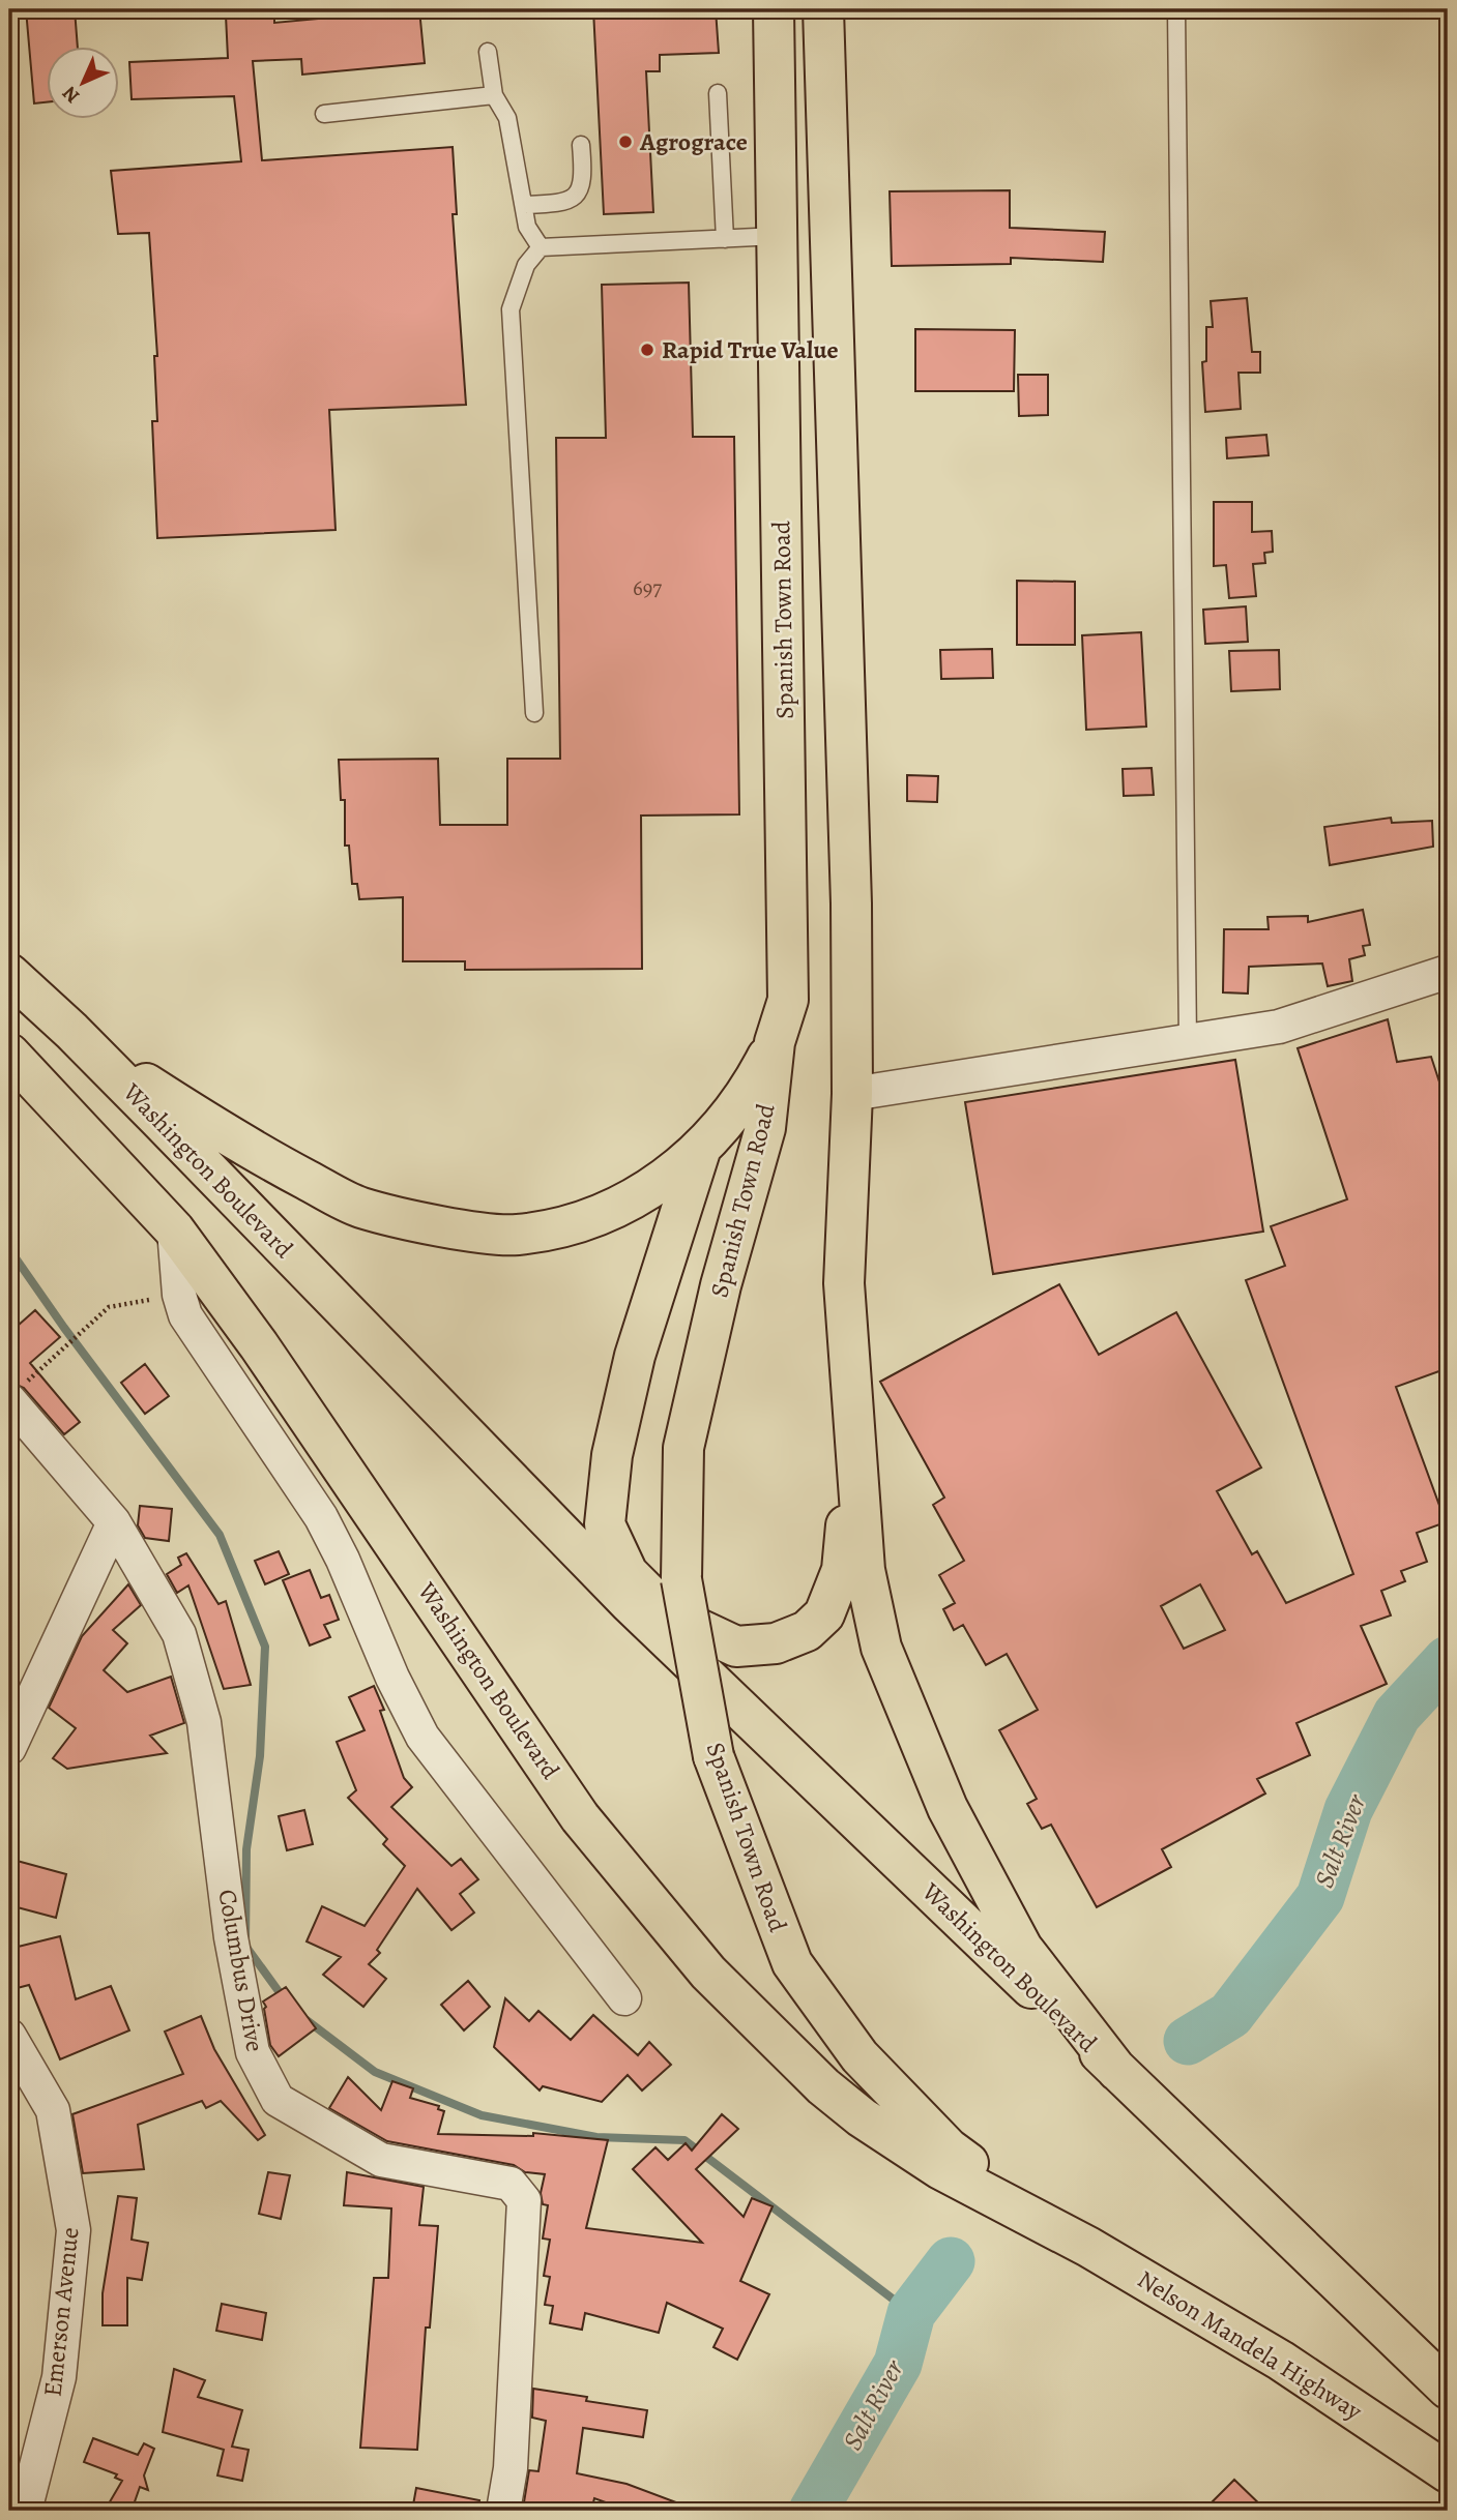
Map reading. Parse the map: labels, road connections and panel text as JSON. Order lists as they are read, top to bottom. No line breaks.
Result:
{"streets":{"highway":["Spanish Town Road","Washington Boulevard","Nelson Mandela Highway"],"street":["Columbus Drive","Emerson Avenue"]},"crossings":[["Spanish Town Road","Washington Boulevard"],["Spanish Town Road","Nelson Mandela Highway"],["Washington Boulevard","Nelson Mandela Highway"]],"water":["Salt River"],"places":["Agrograce","Rapid True Value"],"house_numbers":["697"],"north":"bottom left"}
